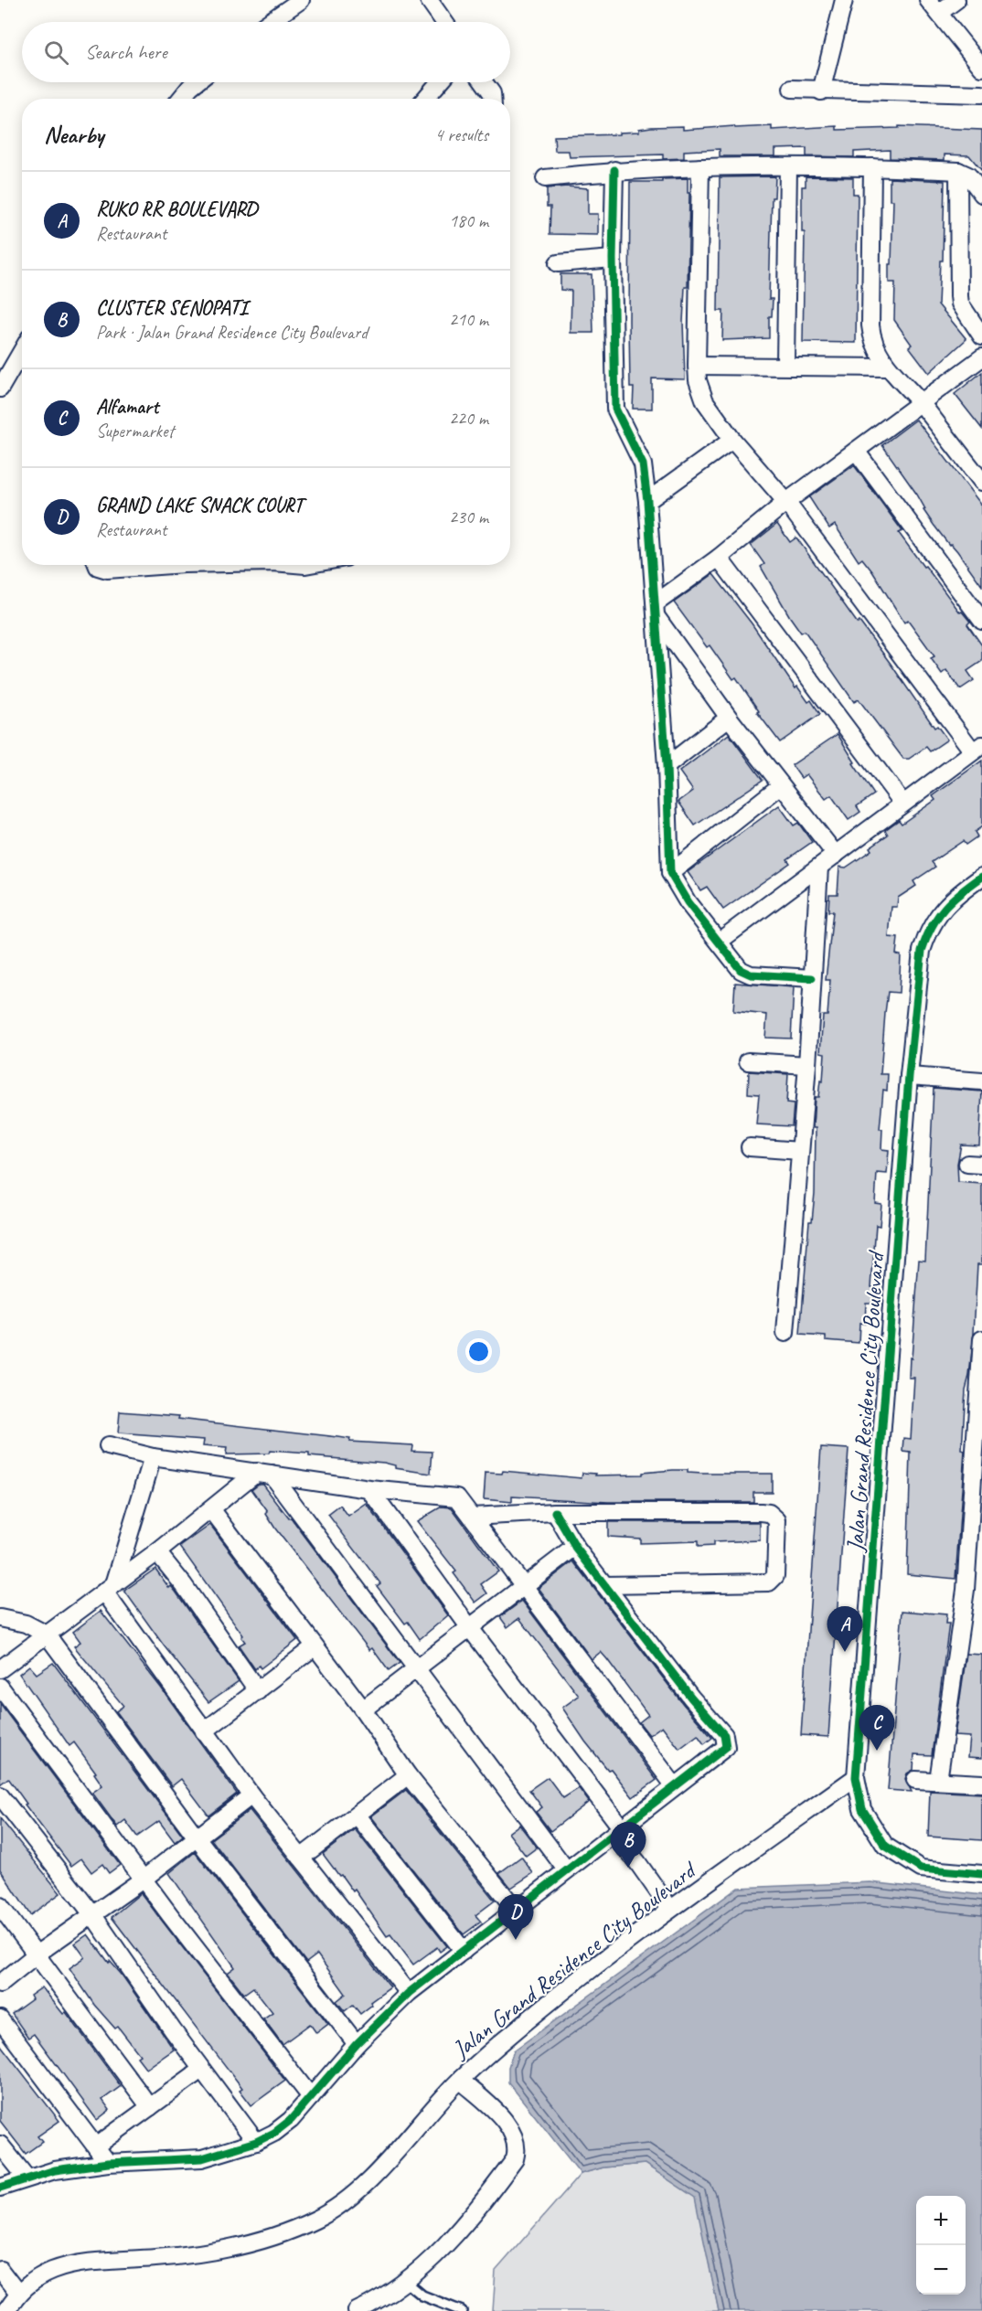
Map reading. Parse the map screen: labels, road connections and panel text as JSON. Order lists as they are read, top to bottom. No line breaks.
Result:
{"streets":{"street":["Jalan Grand Residence City Boulevard"]},"page":{"search":"Search here","heading":["Nearby","4 results"],"list":[{"mark":"A","name":"RUKO RR BOULEVARD","note":"Restaurant","value":"180 m"},{"mark":"B","name":"CLUSTER SENOPATI","note":"Park · Jalan Grand Residence City Boulevard","value":"210 m"},{"mark":"C","name":"Alfamart","note":"Supermarket","value":"220 m"},{"mark":"D","name":"GRAND LAKE SNACK COURT","note":"Restaurant","value":"230 m"}],"pins":["A","C","B","D"],"map_buttons":["+","−"]}}
